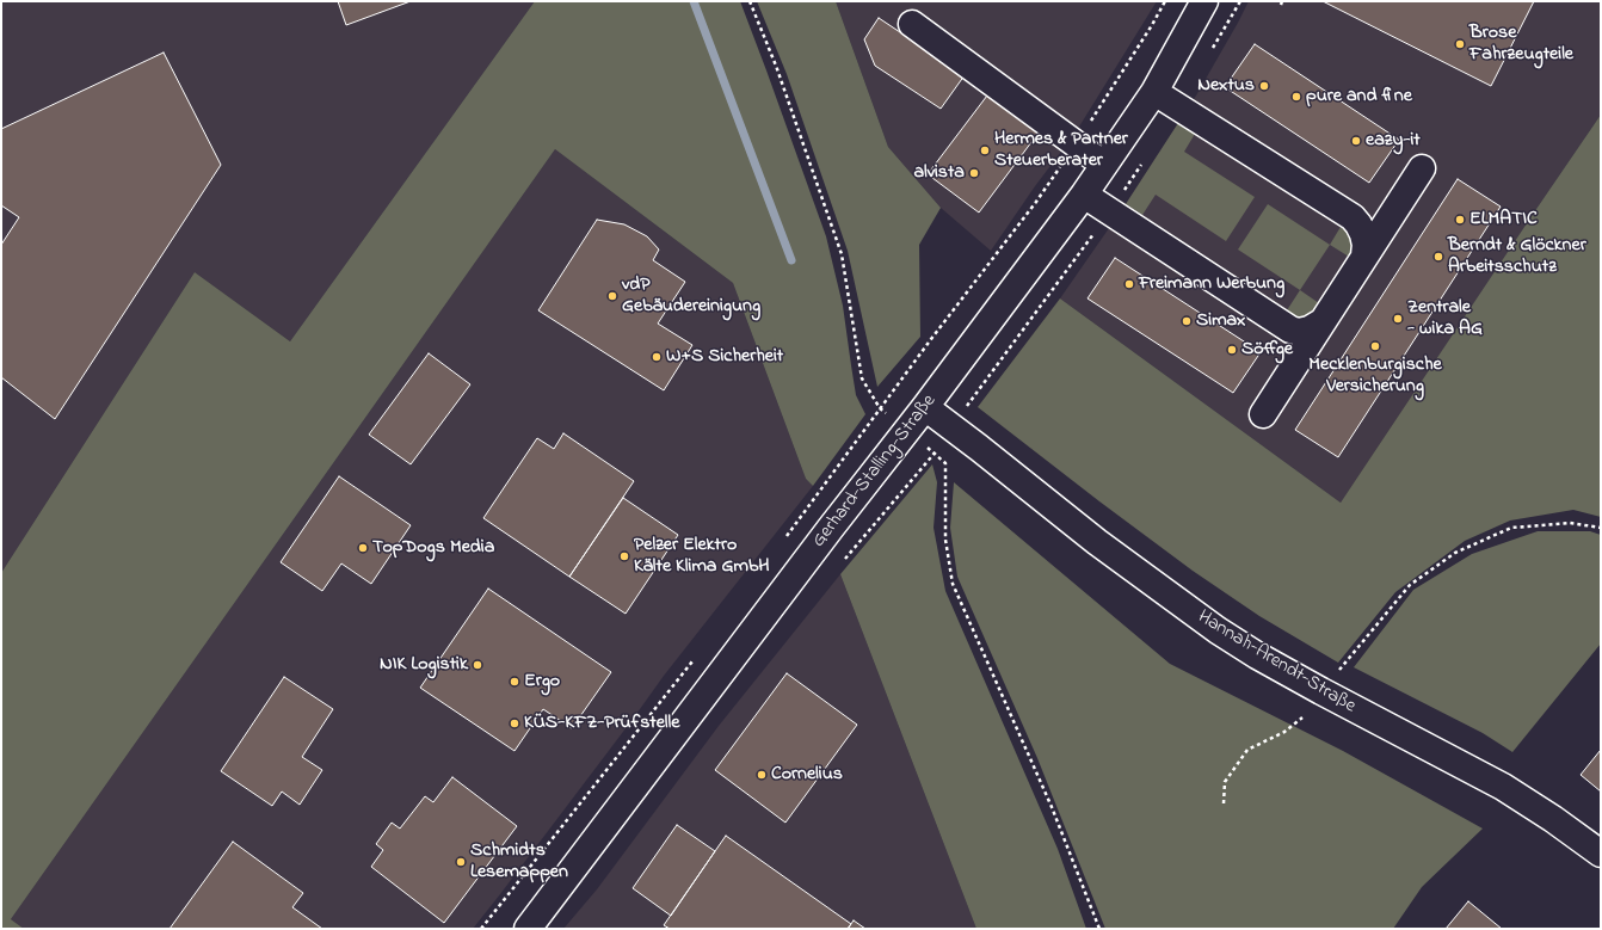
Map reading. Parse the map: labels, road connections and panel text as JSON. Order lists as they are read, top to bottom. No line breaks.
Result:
{"streets":{"street":["Gerhard-Stalling-Straße","Hannah-Arendt-Straße"]},"crossings":[["Gerhard-Stalling-Straße","Hannah-Arendt-Straße"]],"places":["Brose Fahrzeugteile","Nextus","pure and fine","eazy-it","Hermes & Partner Steuerberater","alvista","ELMATIC","Berndt & Glöckner Arbeitsschutz","Freimann Werbung","vdP Gebäudereinigung","Zentrale - wika AG","Simax","Mecklenburgische Versicherung","Söffge","W+S Sicherheit","TopDogs Media","Pelzer Elektro Kälte Klima GmbH","NIK Logistik","Ergo","KÜS-KFZ-Prüfstelle","Cornelius","Schmidts Lesemappen"]}
